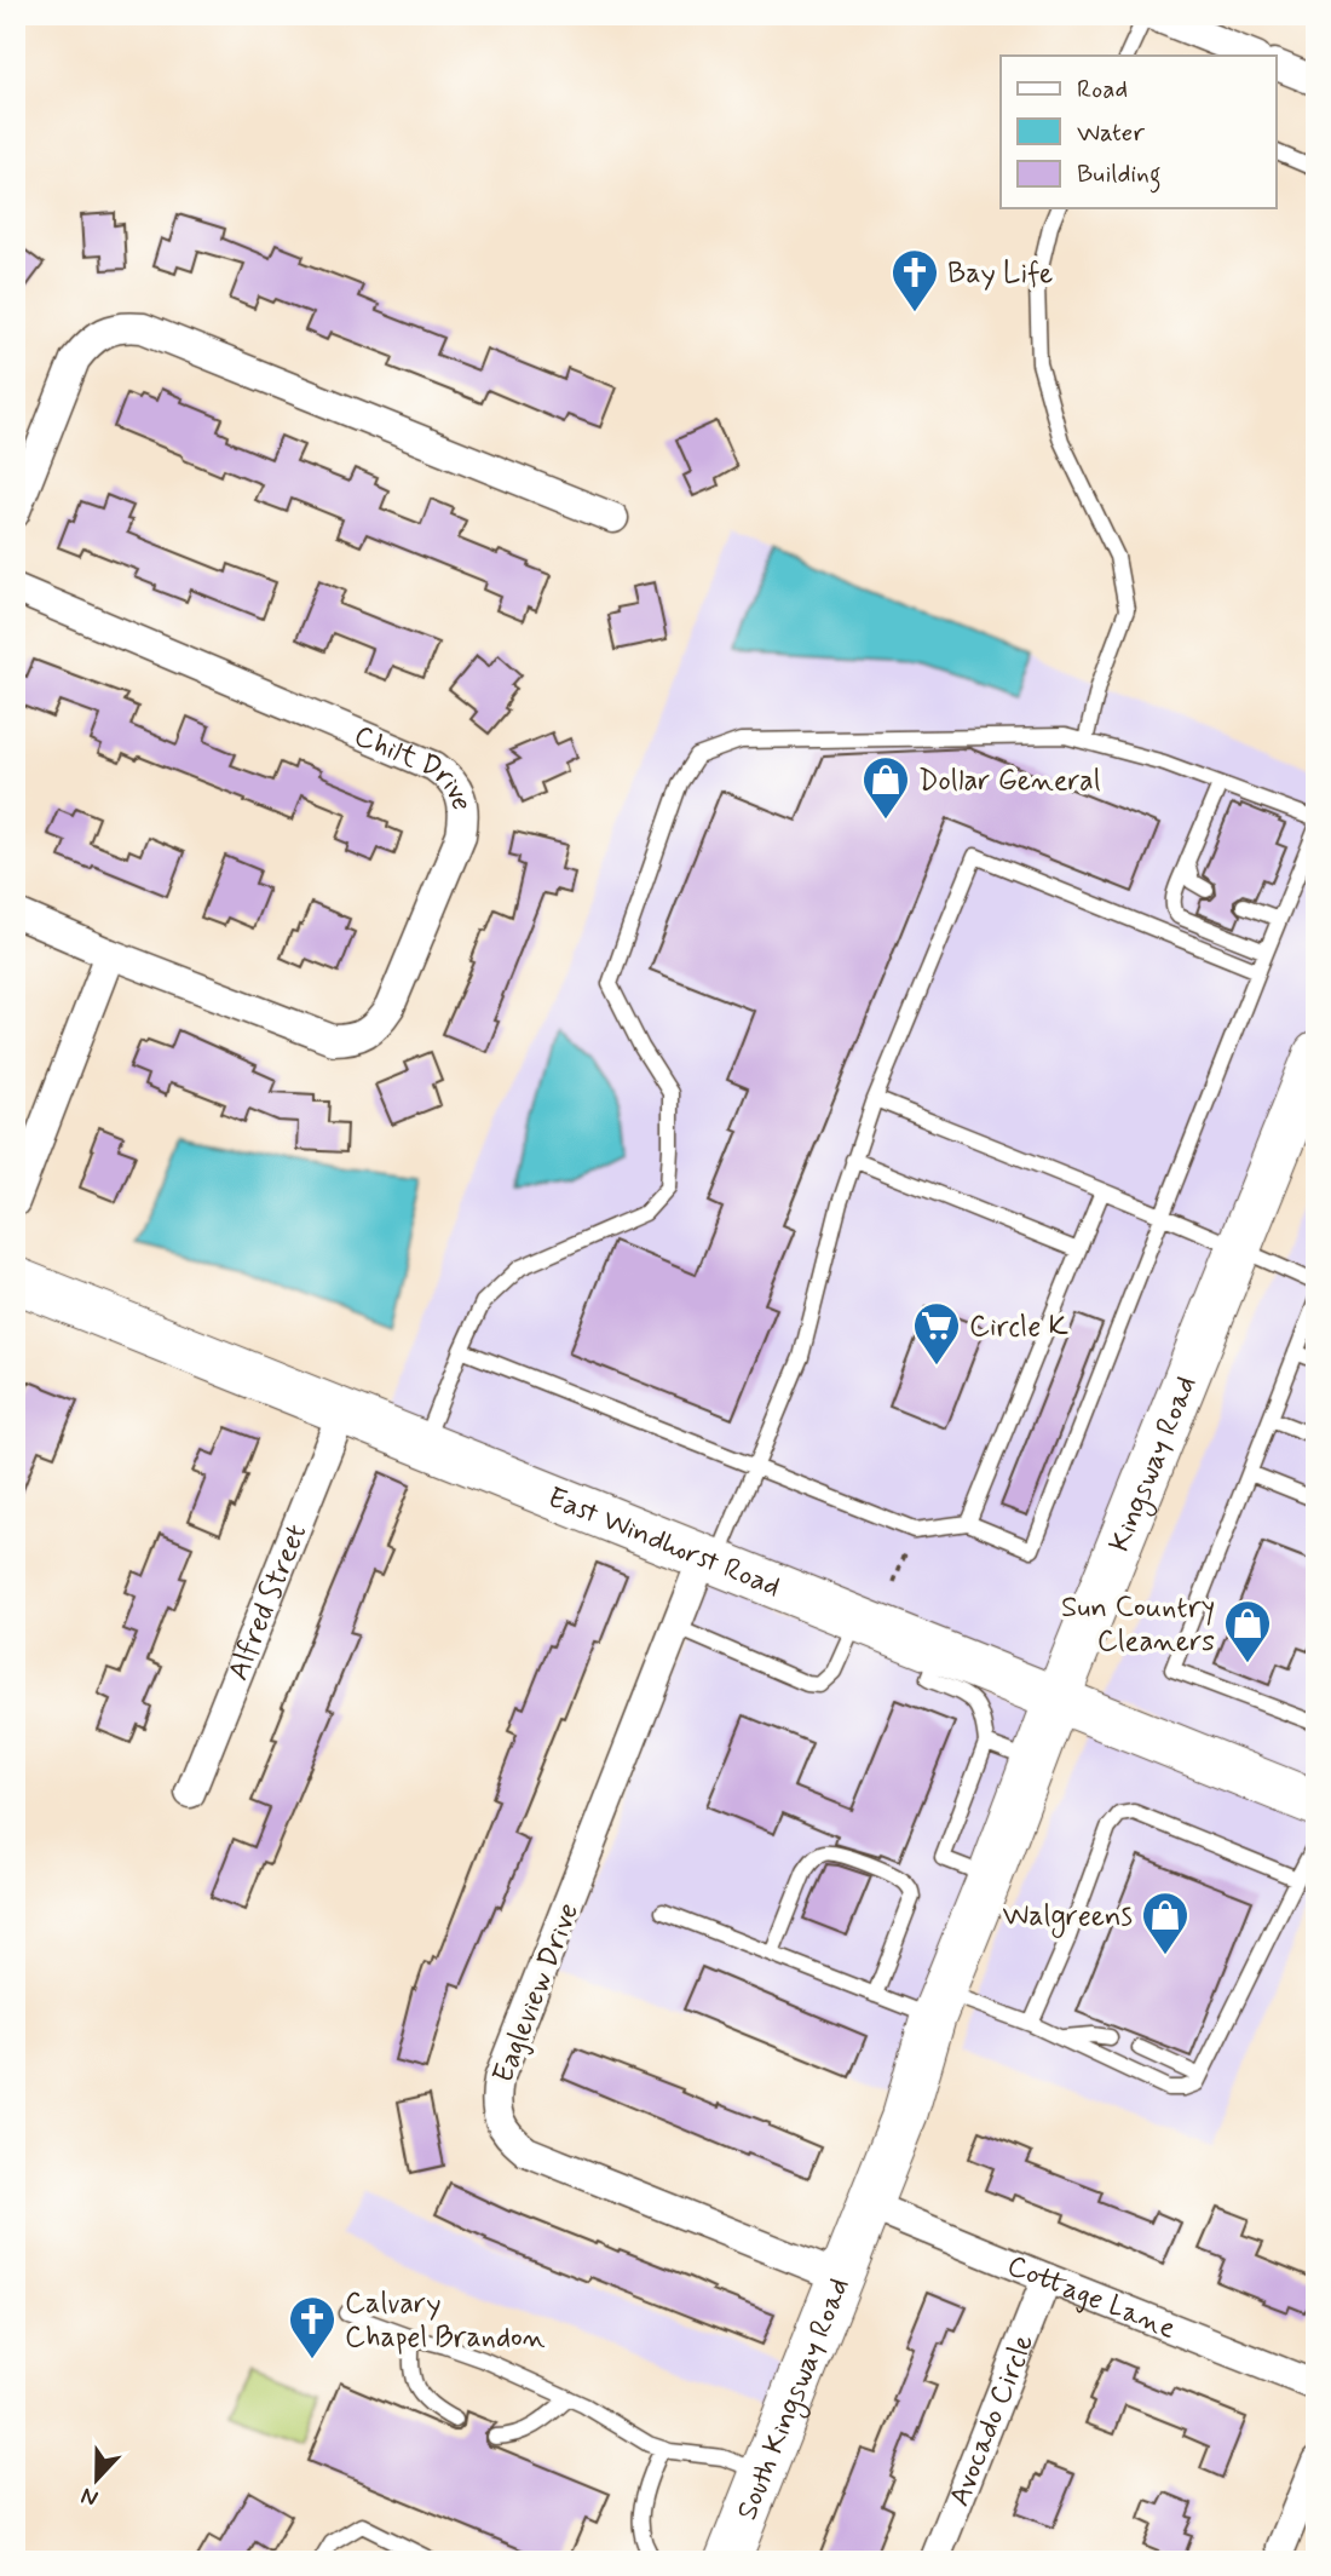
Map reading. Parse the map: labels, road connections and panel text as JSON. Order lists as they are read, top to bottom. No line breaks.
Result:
{"streets":{"street":["Chilt Drive","Kingsway Road","East Windhorst Road","Alfred Street","Eagleview Drive","Cottage Lane","South Kingsway Road","Avocado Circle"]},"crossings":[["Kingsway Road","East Windhorst Road"],["Kingsway Road","Cottage Lane"],["Kingsway Road","South Kingsway Road"],["East Windhorst Road","Alfred Street"],["East Windhorst Road","Eagleview Drive"],["Eagleview Drive","South Kingsway Road"],["Cottage Lane","South Kingsway Road"],["Cottage Lane","Avocado Circle"]],"places":{"church":["Bay Life","Calvary Chapel Brandon"],"shop":["Dollar General","Sun Country Cleaners","Walgreens"],"supermarket":["Circle K"]},"legend":["Road","Water","Building"],"north":"bottom"}
